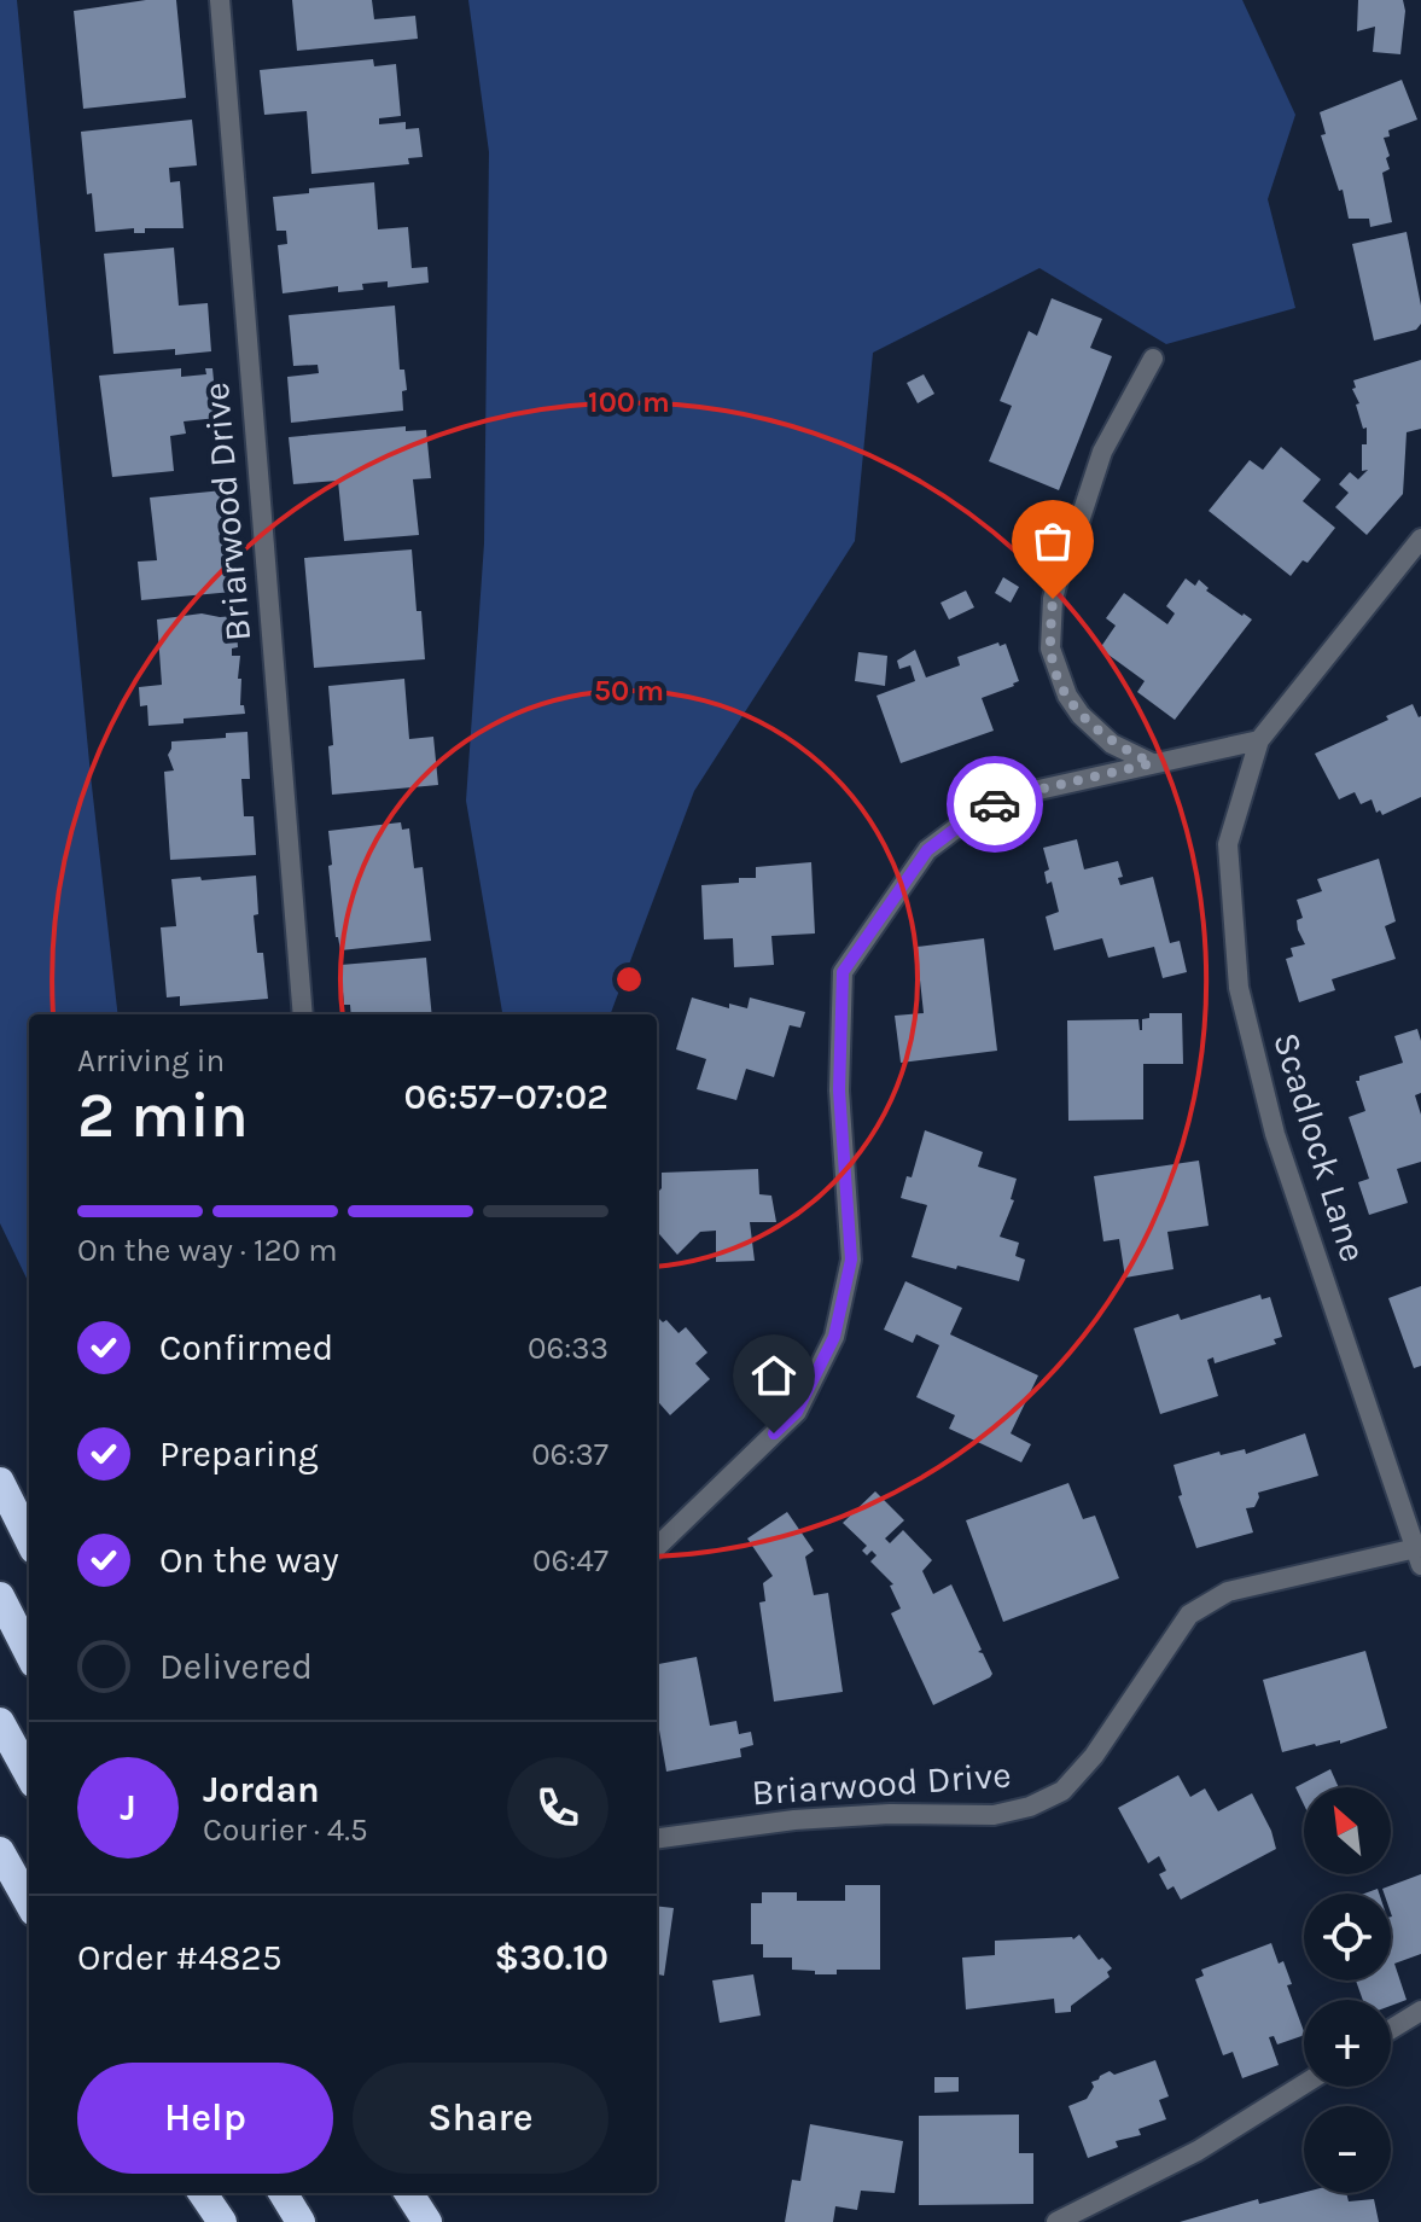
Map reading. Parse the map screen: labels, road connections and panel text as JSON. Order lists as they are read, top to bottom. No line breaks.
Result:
{"streets":{"street":["Briarwood Drive","Scadlock Lane"]},"crossings":[["Briarwood Drive","Scadlock Lane"]],"north":"top left","page":{"heading":["2 min","Arriving in","06:57–07:02"],"panel":["Jordan","Courier · 4.5","Order #4825","$30.10"],"bar":"On the way · 120 m","list":[["Confirmed","06:33"],["Preparing","06:37"],["On the way","06:47"],"Delivered"],"round":"J","map_buttons":["+","−"],"buttons":["Help","Share"]},"rings":["100 m","50 m"]}
